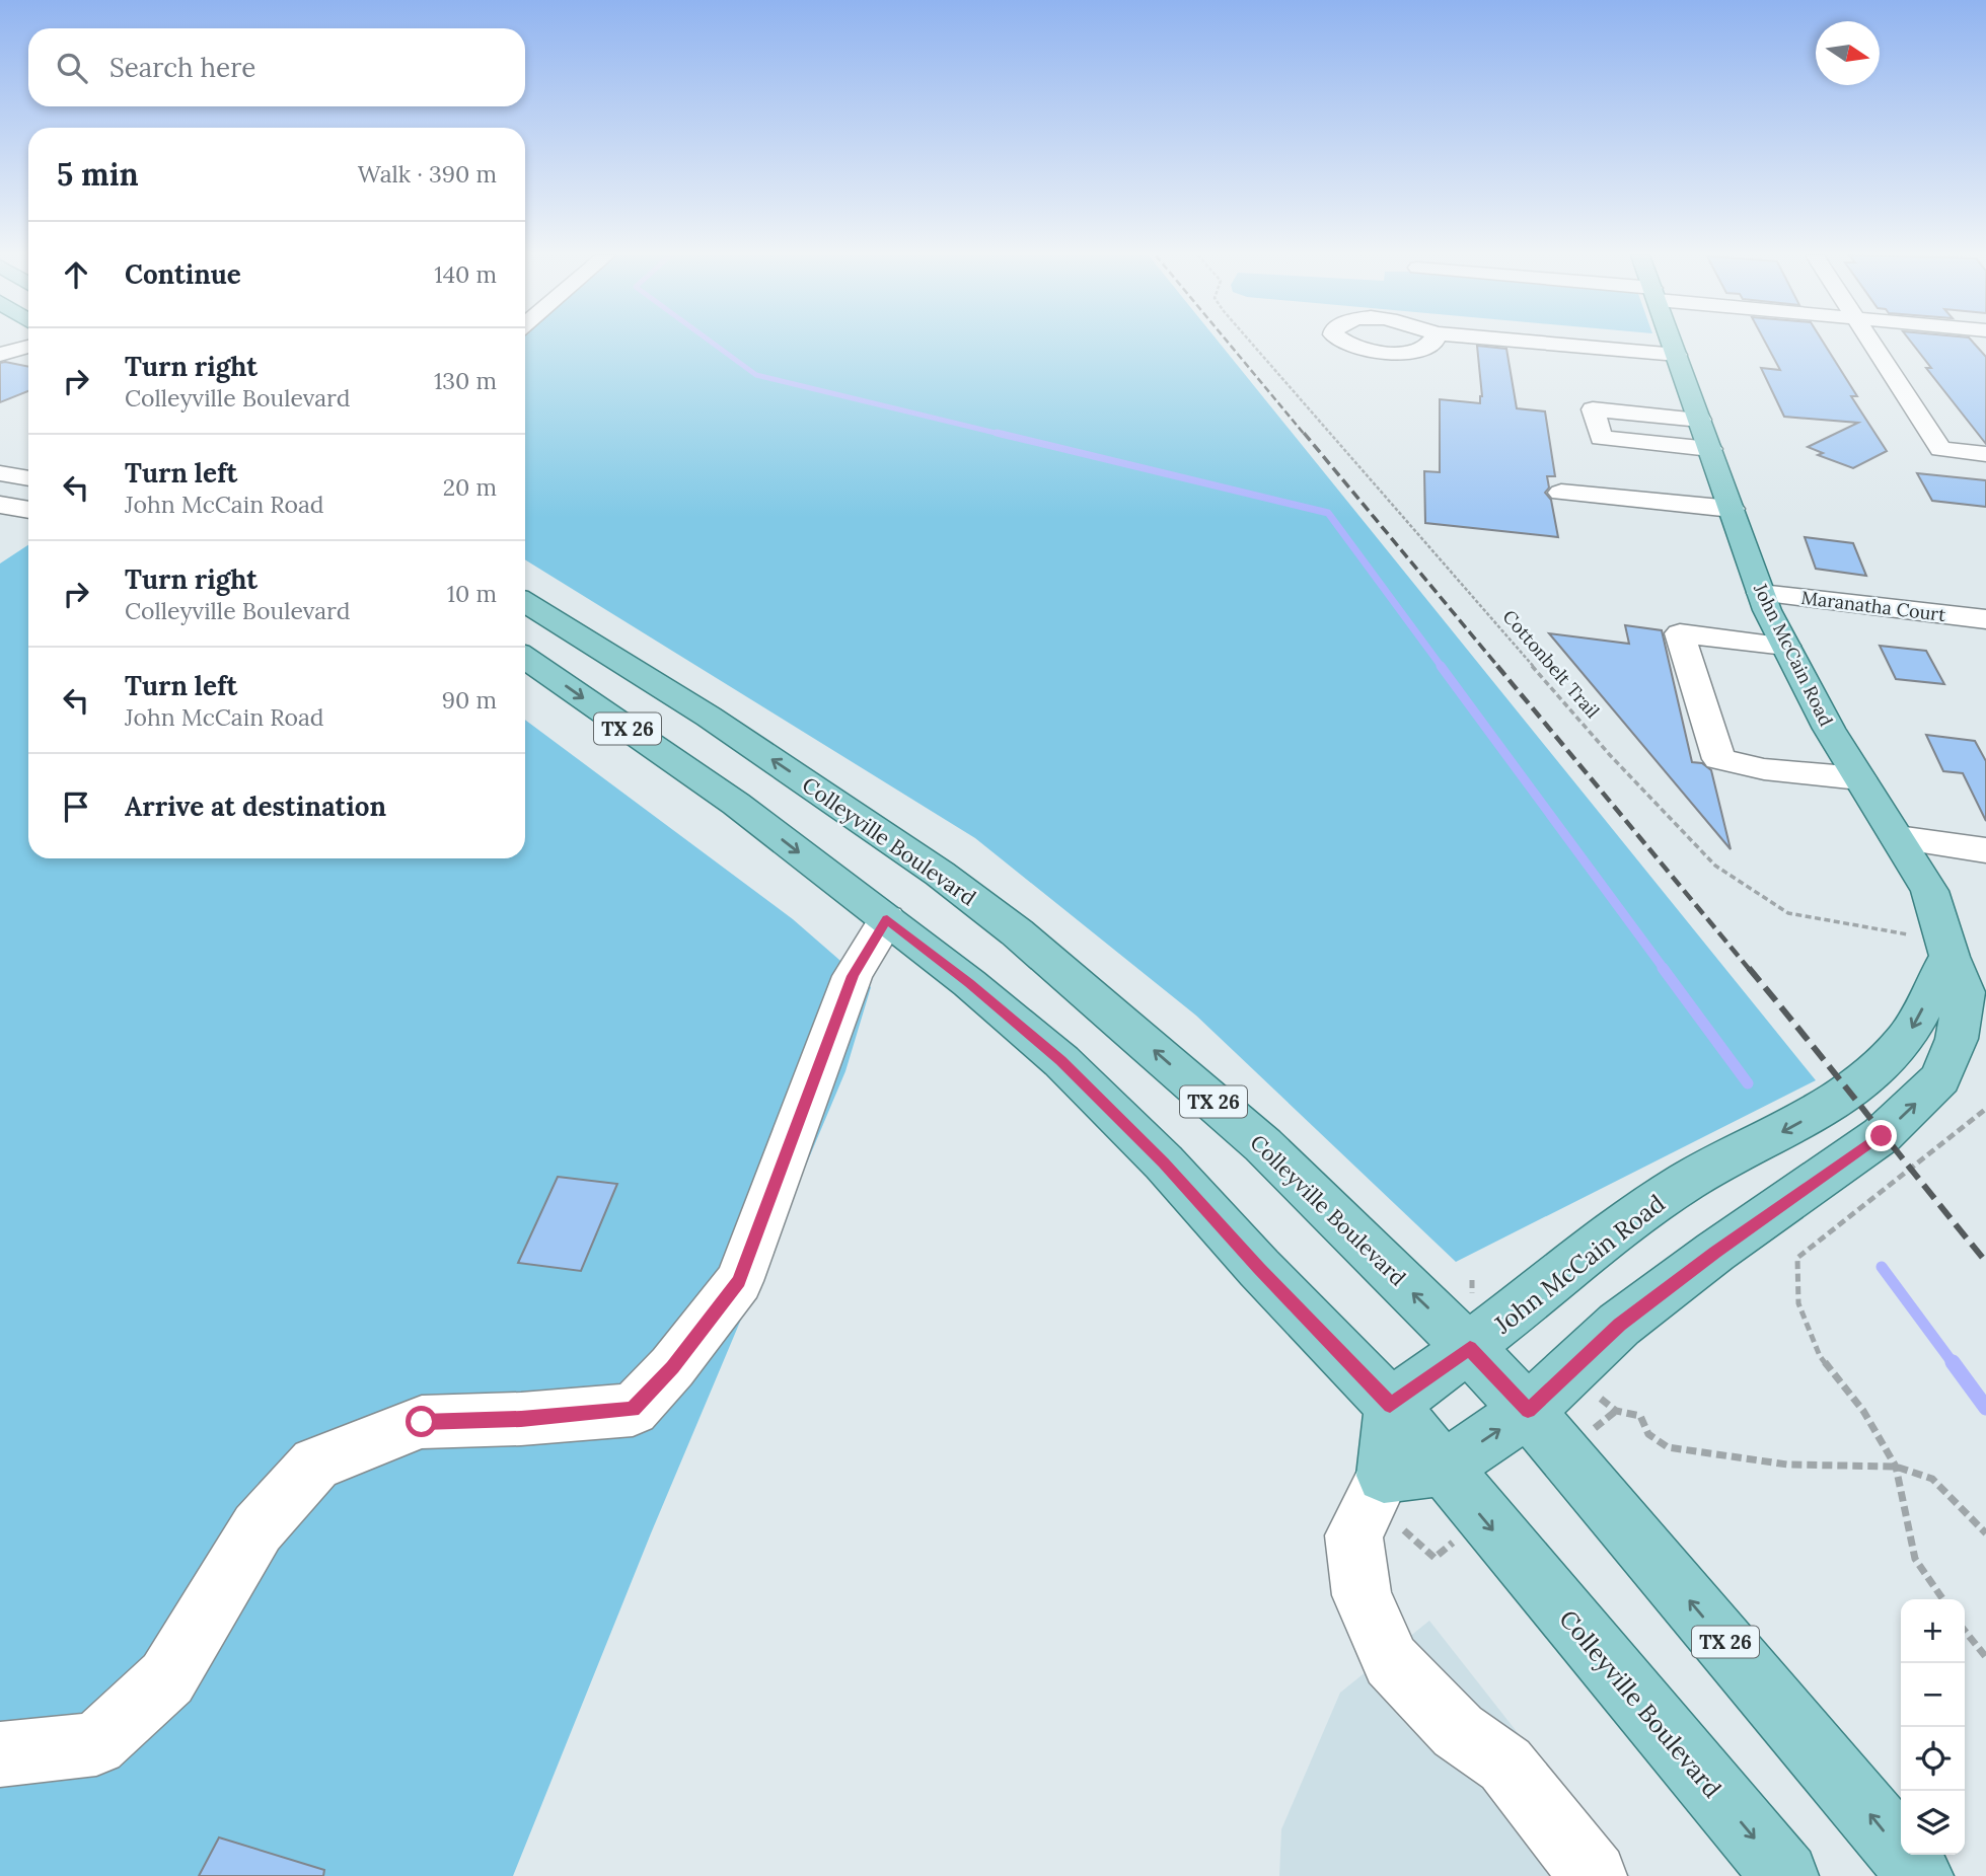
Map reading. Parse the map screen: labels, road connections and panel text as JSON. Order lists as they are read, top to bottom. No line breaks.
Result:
{"streets":{"main road":["John McCain Road","TX 26","Colleyville Boulevard"],"street":["Maranatha Court"],"path":["Cottonbelt Trail"]},"crossings":[["Maranatha Court","John McCain Road"],["John McCain Road","Cottonbelt Trail"],["John McCain Road","Colleyville Boulevard"]],"north":"right","page":{"search":"Search here","heading":["5 min","Walk · 390 m"],"list":[["Continue","140 m"],["Turn right","Colleyville Boulevard","130 m"],["Turn left","John McCain Road","20 m"],["Turn right","Colleyville Boulevard","10 m"],["Turn left","John McCain Road","90 m"],"Arrive at destination"],"map_buttons":["+","−"]}}
